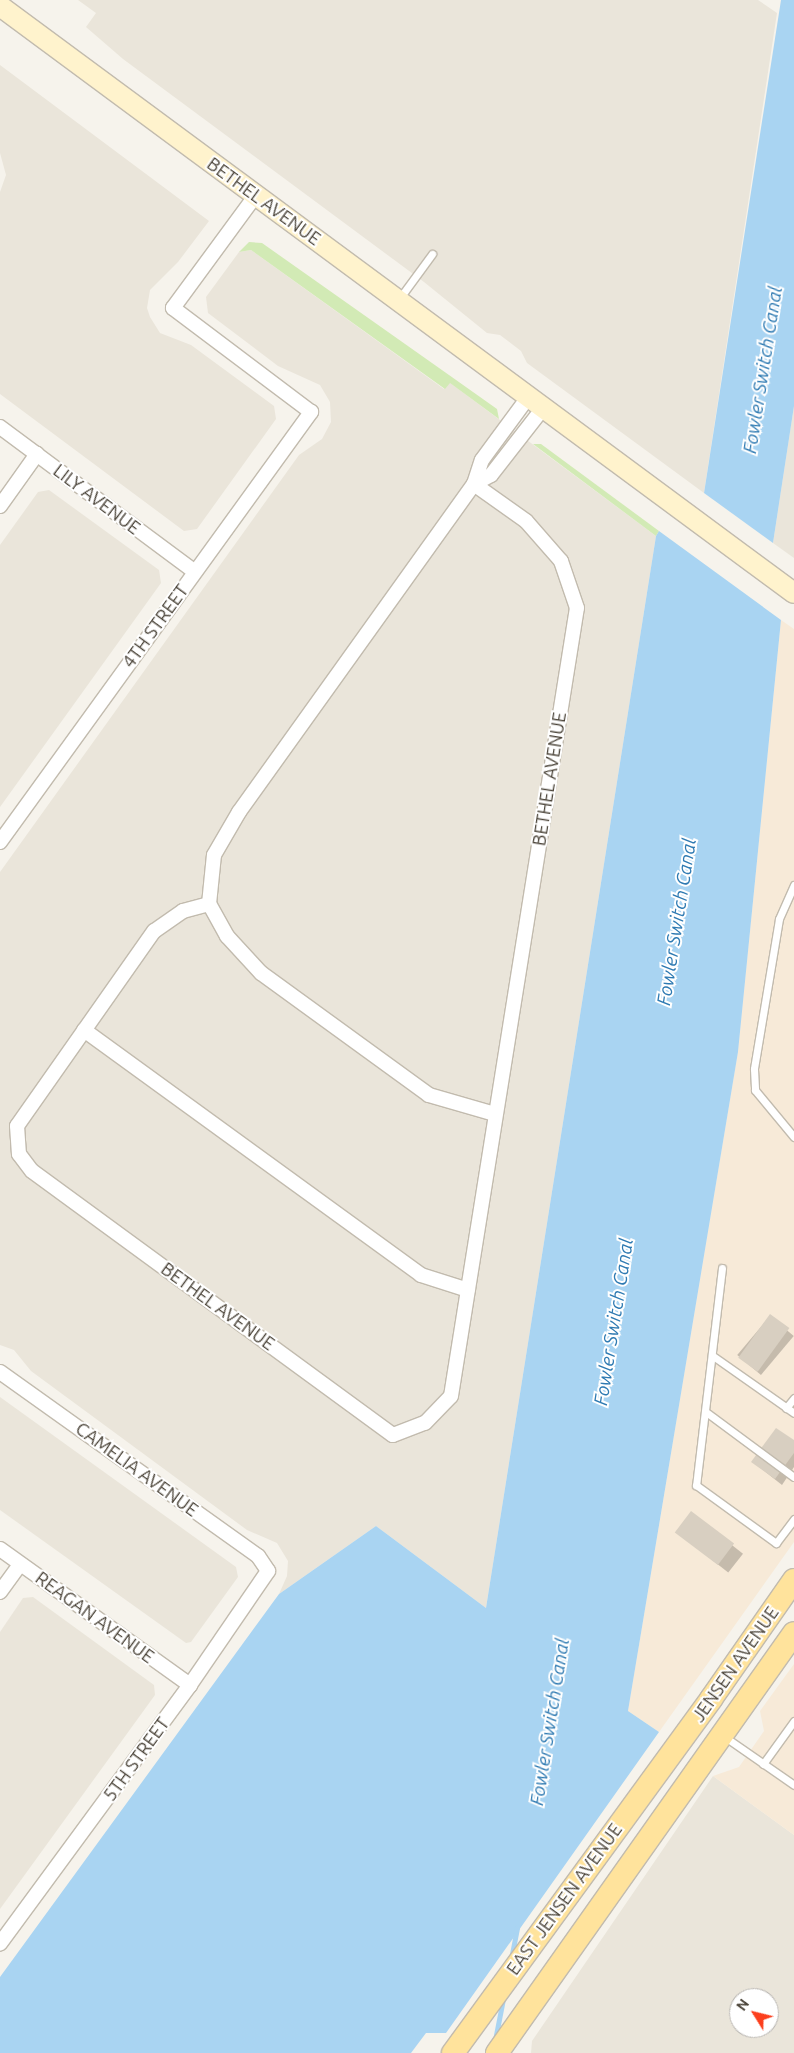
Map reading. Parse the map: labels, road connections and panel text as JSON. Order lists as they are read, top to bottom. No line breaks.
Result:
{"streets":{"main road":["BETHEL AVENUE","JENSEN AVENUE","EAST JENSEN AVENUE"],"street":["LILY AVENUE","4TH STREET","CAMELIA AVENUE","REAGAN AVENUE","5TH STREET"]},"crossings":[["BETHEL AVENUE","4TH STREET"],["LILY AVENUE","4TH STREET"],["CAMELIA AVENUE","5TH STREET"],["REAGAN AVENUE","5TH STREET"],["JENSEN AVENUE","EAST JENSEN AVENUE"]],"water":["Fowler Switch Canal"],"north":"top left"}
